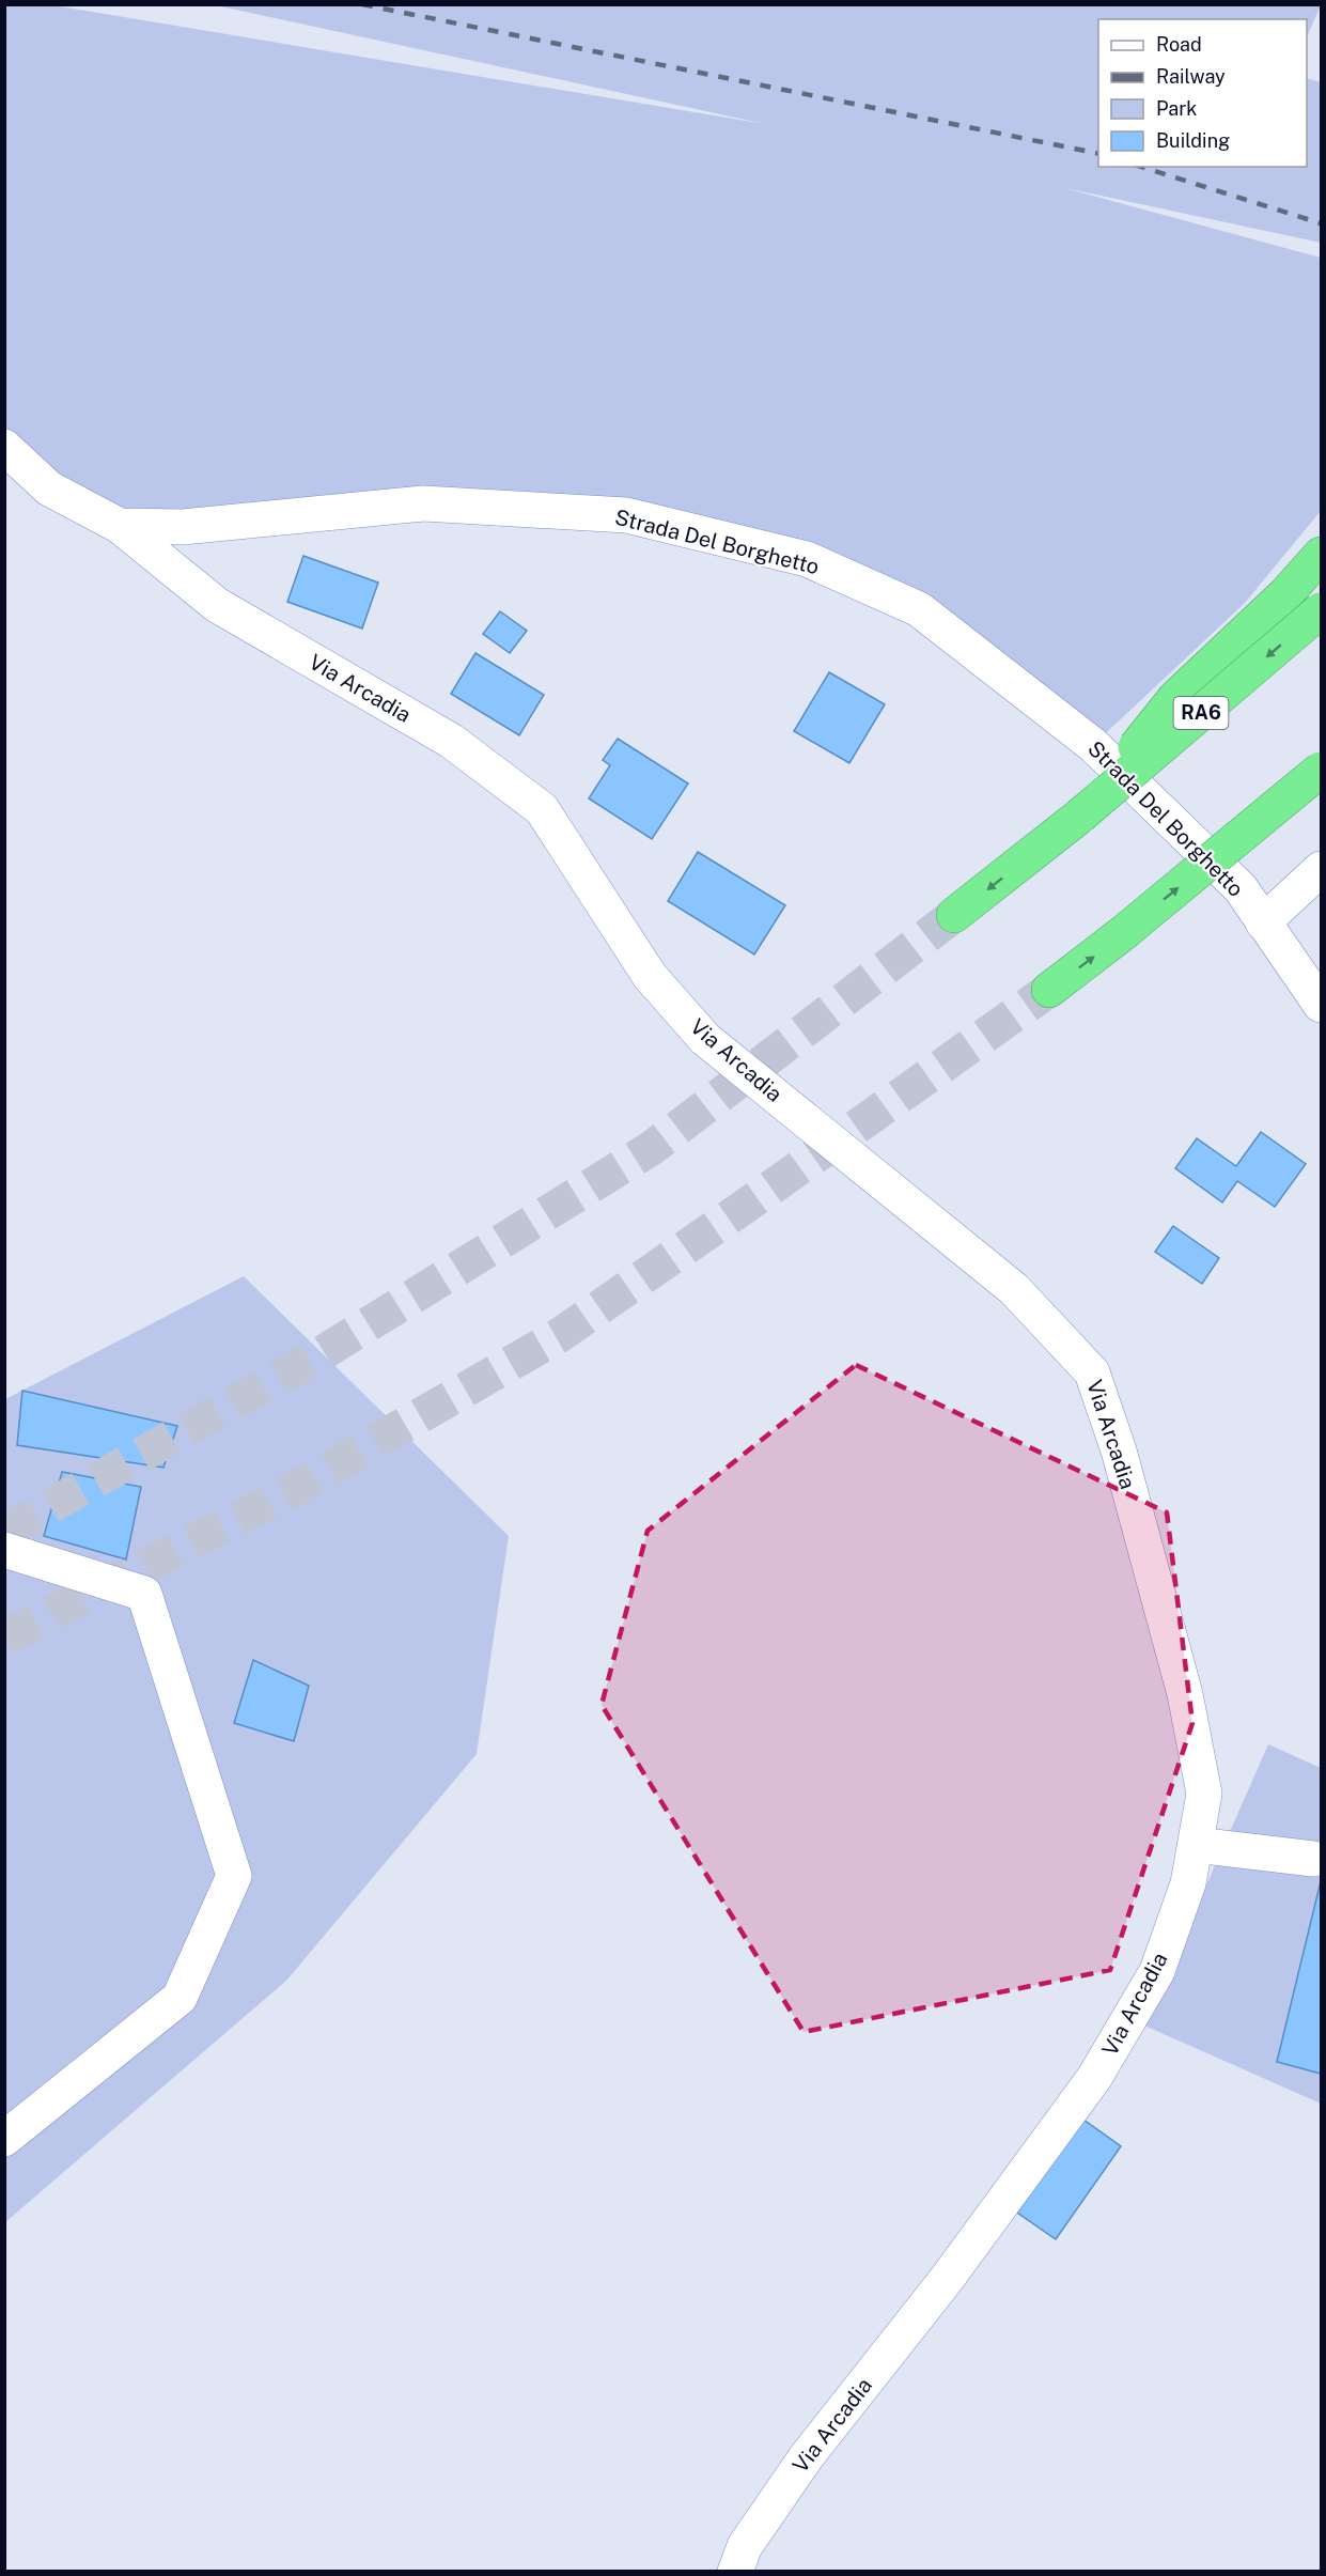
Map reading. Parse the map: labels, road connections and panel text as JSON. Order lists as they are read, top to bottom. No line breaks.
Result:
{"streets":{"highway":["RA6"],"street":["Strada Del Borghetto","Via Arcadia"]},"crossings":[["Strada Del Borghetto","Via Arcadia"]],"legend":["Road","Railway","Park","Building"]}
